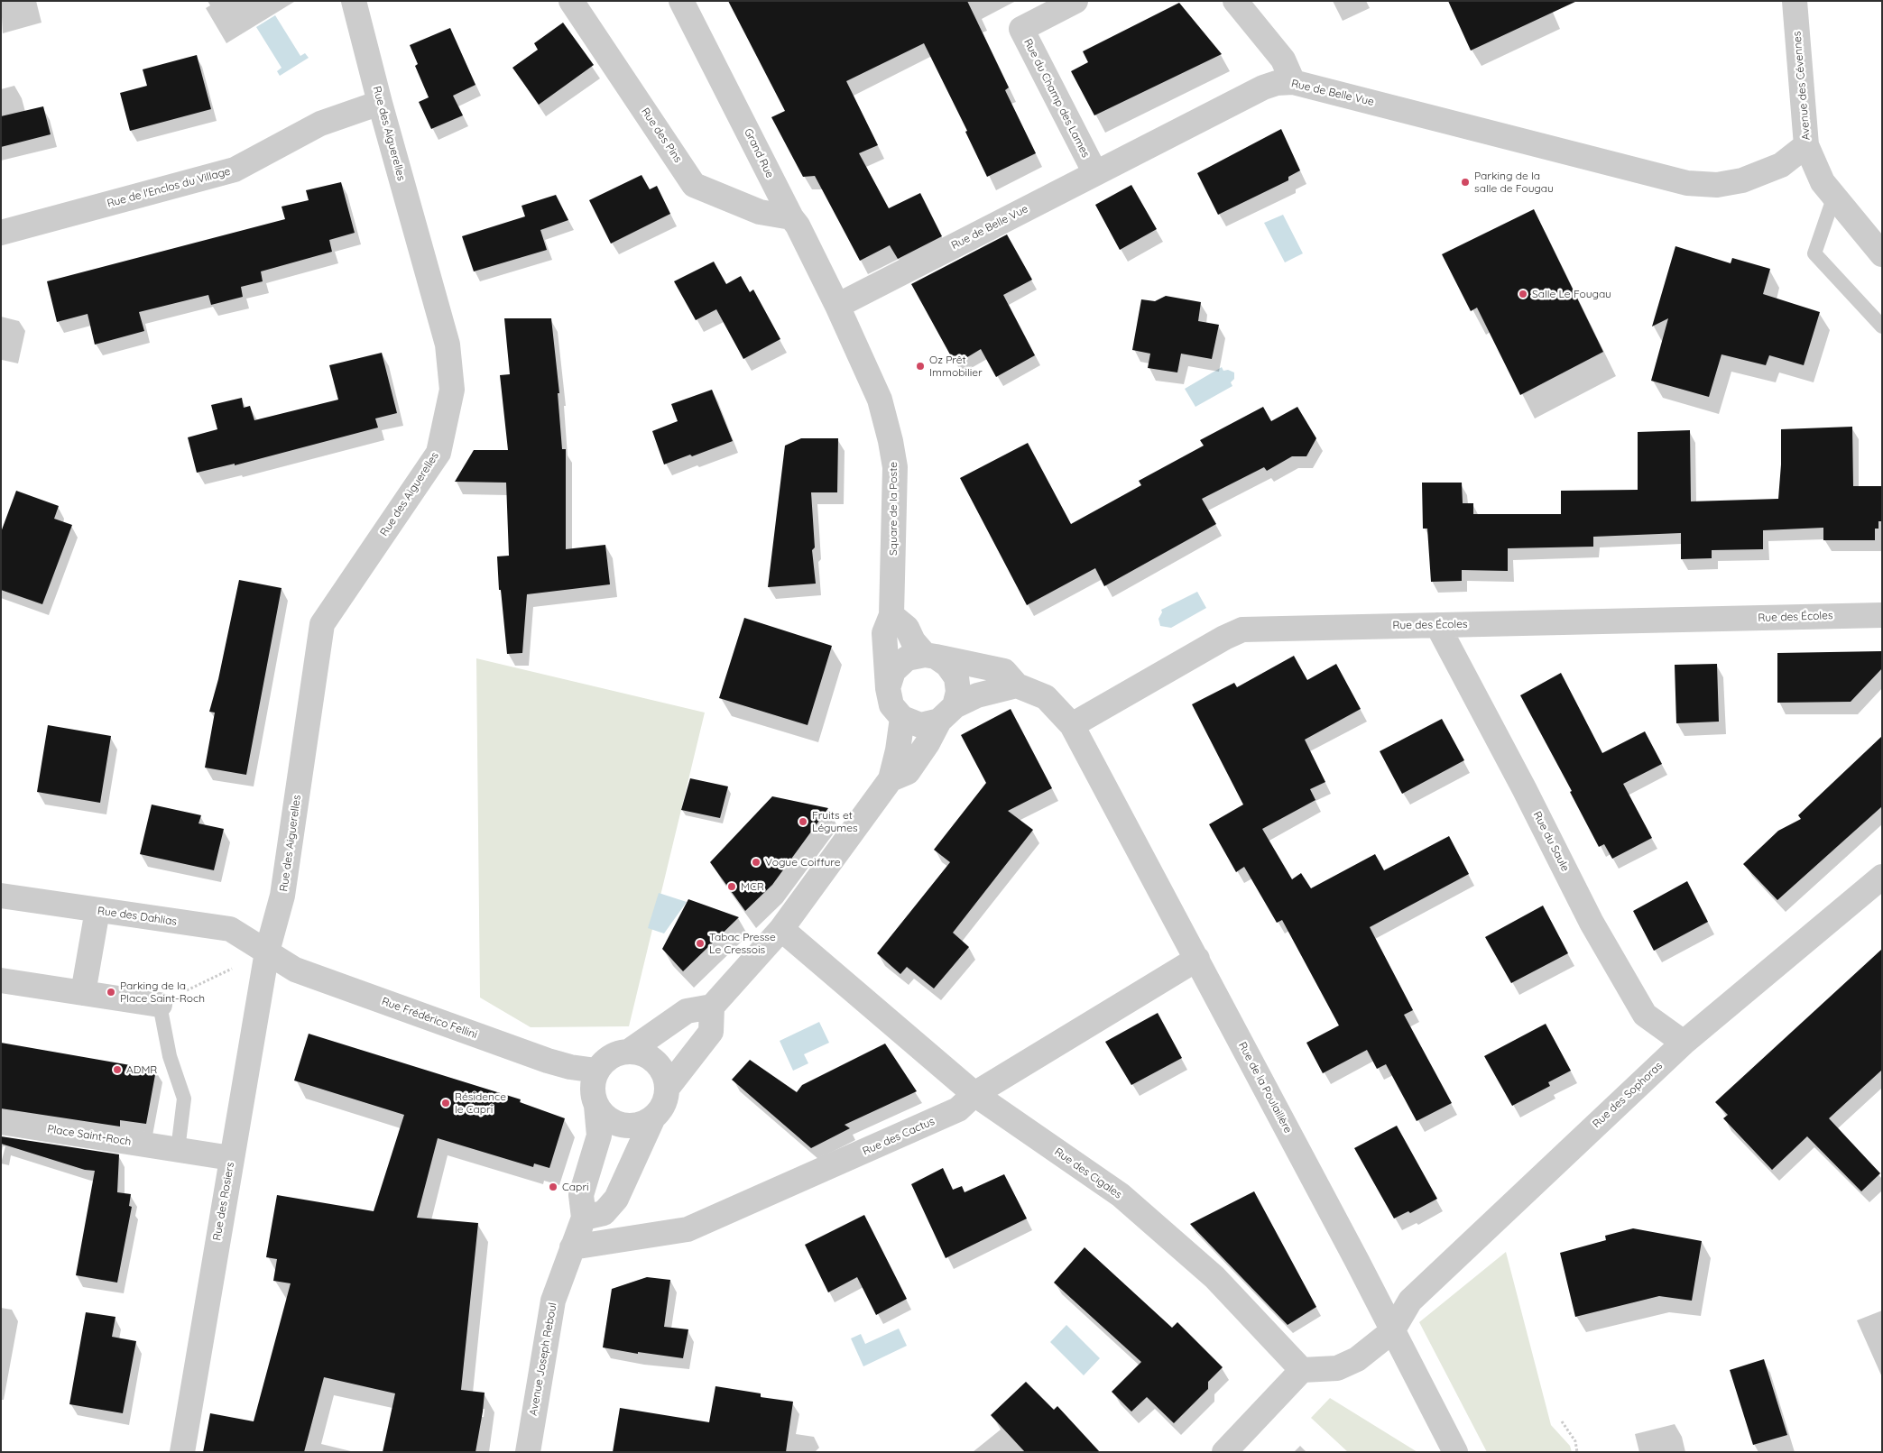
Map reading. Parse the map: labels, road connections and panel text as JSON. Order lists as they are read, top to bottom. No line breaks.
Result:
{"streets":{"street":["Avenue des Cévennes","Rue de Belle Vue","Rue du Champ des Lames","Rue des Aiguerelles","Rue des Pins","Grand Rue","Rue de l'Enclos du Village","Square de la Poste","Rue des Écoles","Rue du Saule","Rue des Dahlias","Rue Frédérico Fellini","Rue de la Poulaillère","Rue des Sophoras","Place Saint-Roch","Rue des Cactus","Rue des Cigales","Rue des Rosiers","Avenue Joseph Reboul"]},"crossings":[["Avenue des Cévennes","Rue de Belle Vue"],["Rue de Belle Vue","Rue du Champ des Lames"],["Rue de Belle Vue","Grand Rue"],["Rue de Belle Vue","Square de la Poste"],["Rue des Aiguerelles","Rue de l'Enclos du Village"],["Rue des Aiguerelles","Rue des Dahlias"],["Rue des Aiguerelles","Rue Frédérico Fellini"],["Rue des Aiguerelles","Rue des Rosiers"],["Rue des Pins","Grand Rue"],["Grand Rue","Square de la Poste"],["Rue des Écoles","Rue du Saule"],["Rue des Écoles","Rue de la Poulaillère"],["Rue du Saule","Rue des Sophoras"],["Rue des Dahlias","Rue Frédérico Fellini"],["Rue des Dahlias","Rue des Rosiers"],["Rue Frédérico Fellini","Rue des Rosiers"],["Rue Frédérico Fellini","Avenue Joseph Reboul"],["Rue de la Poulaillère","Rue des Sophoras"],["Rue de la Poulaillère","Rue des Cactus"],["Place Saint-Roch","Rue des Rosiers"],["Rue des Cactus","Rue des Cigales"],["Rue des Cactus","Avenue Joseph Reboul"]],"places":["Parking de la salle de Fougau","Salle Le Fougau","Oz Prêt Immobilier","Fruits et Légumes","Vogue Coiffure","MCR","Tabac Presse Le Cressois","Parking de la Place Saint-Roch","ADMR","Résidence le Capri","Capri"]}
